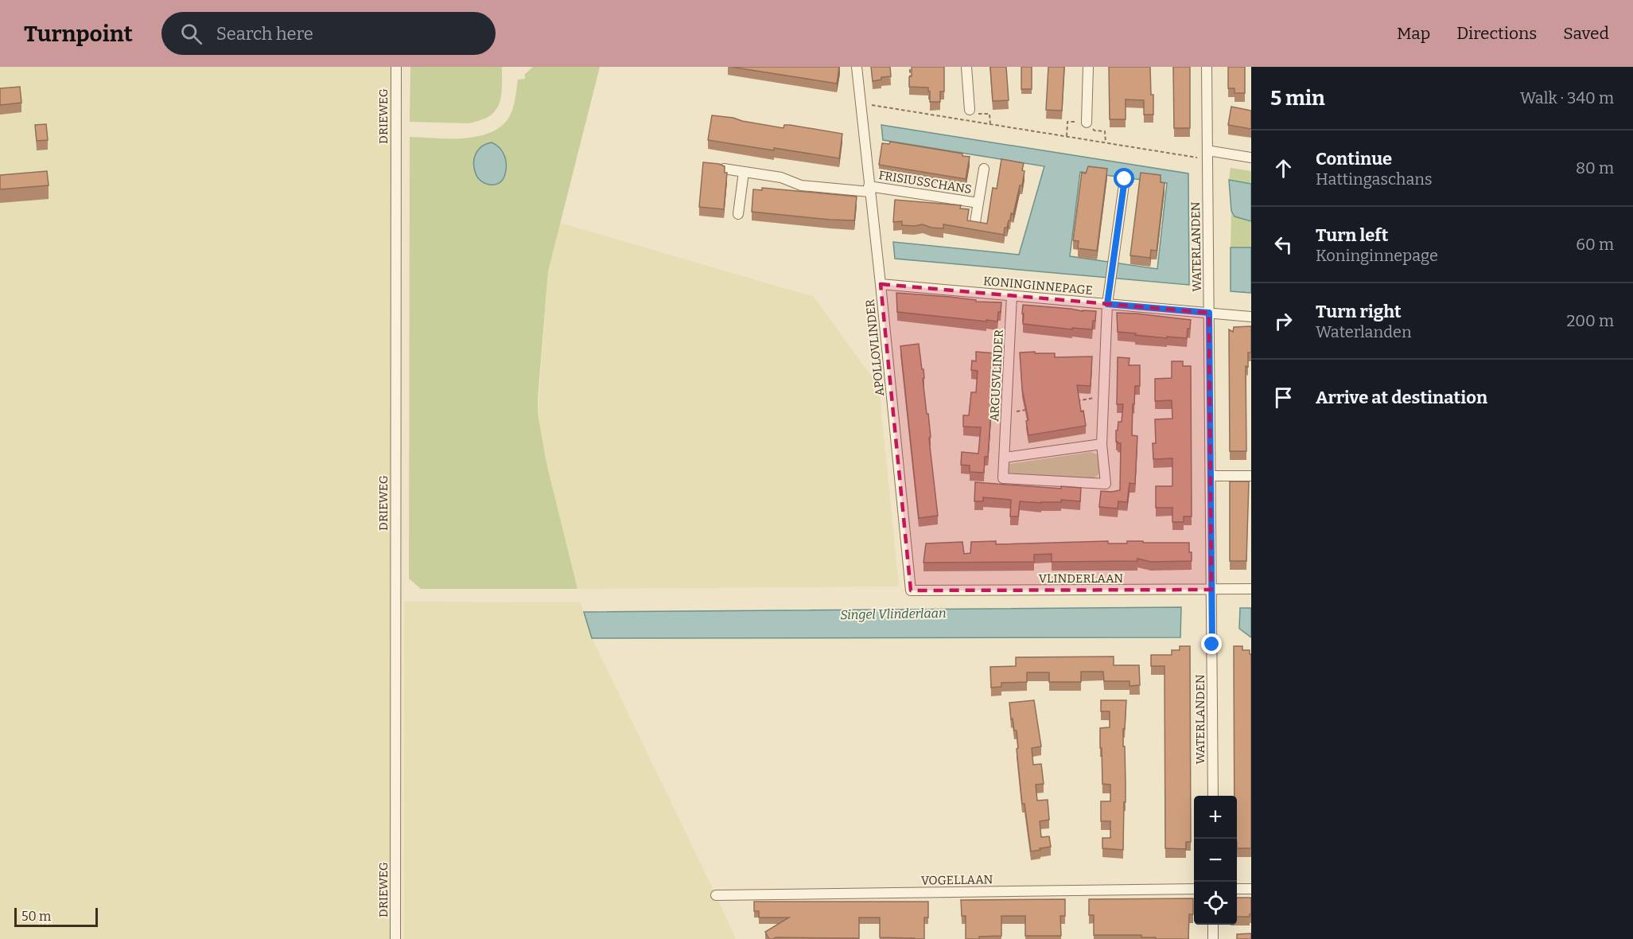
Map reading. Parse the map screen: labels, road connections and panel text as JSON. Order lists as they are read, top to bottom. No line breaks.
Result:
{"streets":{"street":["DRIEWEG","FRISIUSSCHANS","WATERLANDEN","KONINGINNEPAGE","APOLLOVLINDER","ARGUSVLINDER","VLINDERLAAN","VOGELLAAN"]},"crossings":[["FRISIUSSCHANS","APOLLOVLINDER"],["WATERLANDEN","KONINGINNEPAGE"],["WATERLANDEN","VLINDERLAAN"],["KONINGINNEPAGE","APOLLOVLINDER"],["KONINGINNEPAGE","ARGUSVLINDER"],["APOLLOVLINDER","VLINDERLAAN"]],"water":["Singel Vlinderlaan"],"scale_bar":"50 m","page":{"header":"Turnpoint","search":"Search here","nav":["Map","Directions","Saved"],"heading":["5 min","Walk · 340 m"],"list":[["Continue","Hattingaschans","80 m"],["Turn left","Koninginnepage","60 m"],["Turn right","Waterlanden","200 m"],"Arrive at destination"],"map_buttons":["+","−"],"scale":"50 m"}}
